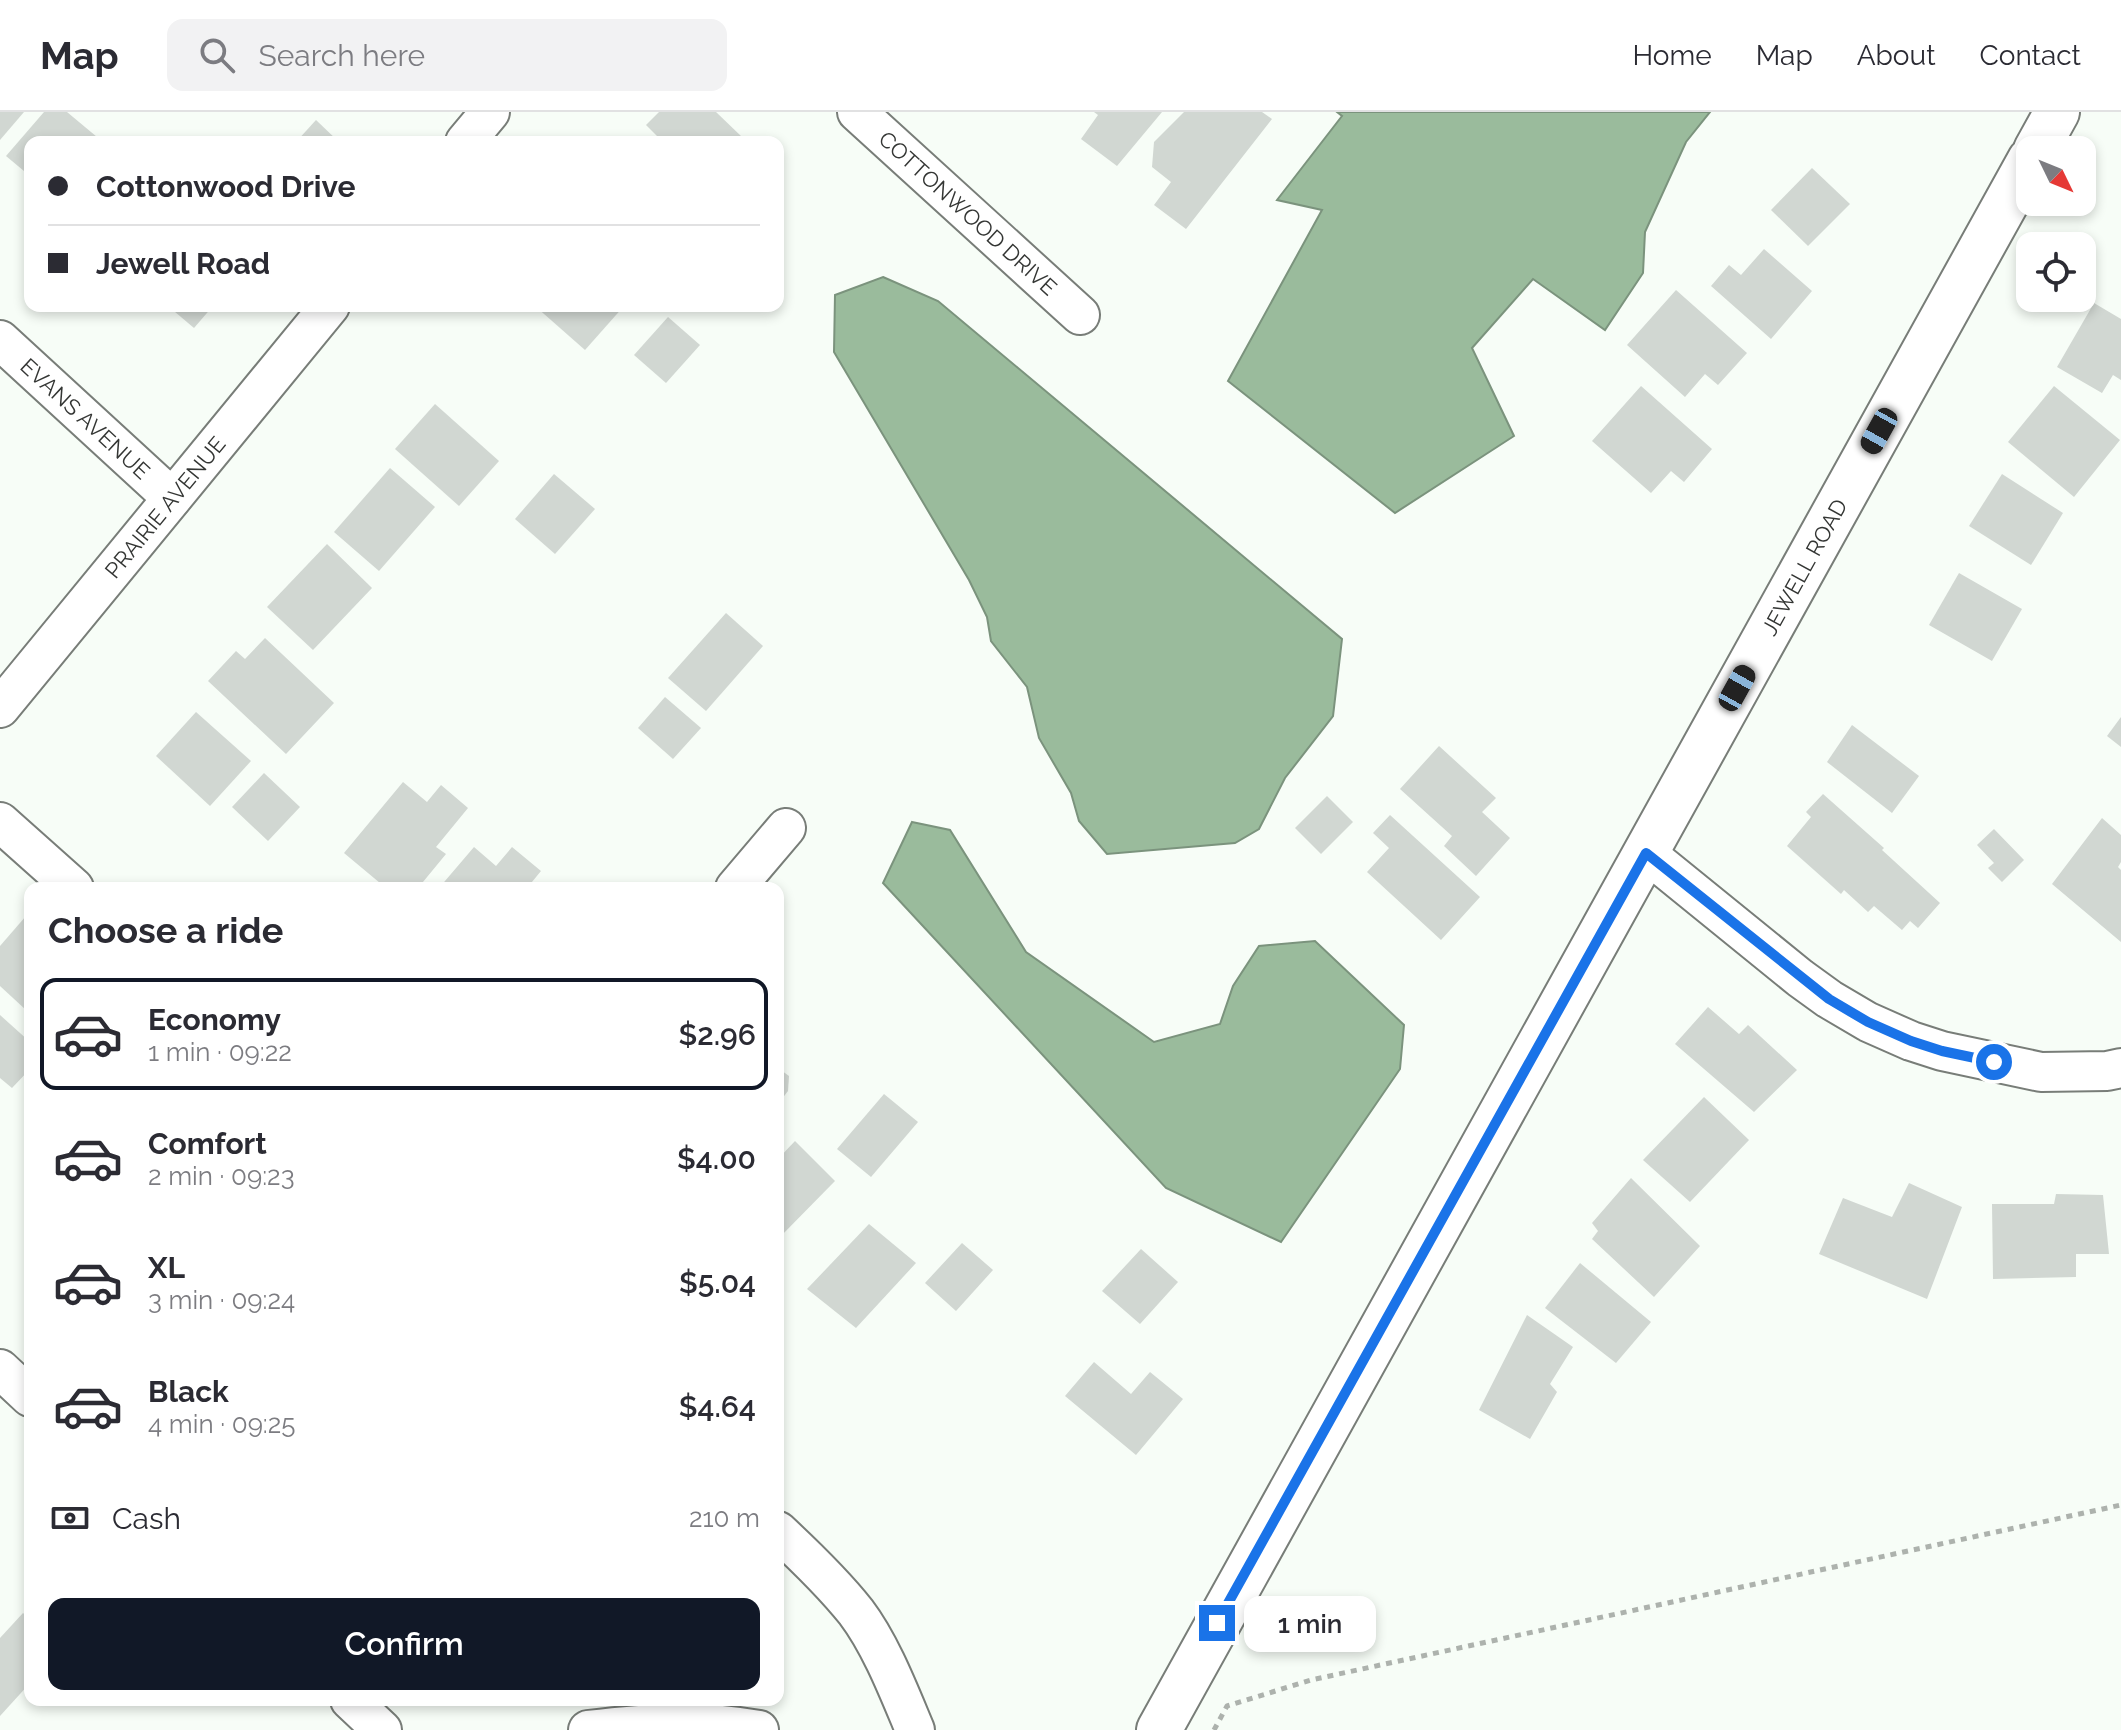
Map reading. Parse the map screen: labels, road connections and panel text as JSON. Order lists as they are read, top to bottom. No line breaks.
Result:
{"streets":{"street":["COTTONWOOD DRIVE","EVANS AVENUE","PRAIRIE AVENUE","JEWELL ROAD"]},"crossings":[["EVANS AVENUE","PRAIRIE AVENUE"]],"north":"bottom right","page":{"header":"Map","search":"Search here","nav":["Home","Map","About","Contact"],"banner":["Cottonwood Drive","Jewell Road"],"heading":"Choose a ride","list":[{"name":"Economy","note":"1 min · 09:22","value":"$2.96"},{"name":"Comfort","note":"2 min · 09:23","value":"$4.00"},{"name":"XL","note":"3 min · 09:24","value":"$5.04"},{"name":"Black","note":"4 min · 09:25","value":"$4.64"}],"pay":["Cash","210 m"],"buttons":"Confirm","bubble":"1 min"}}
